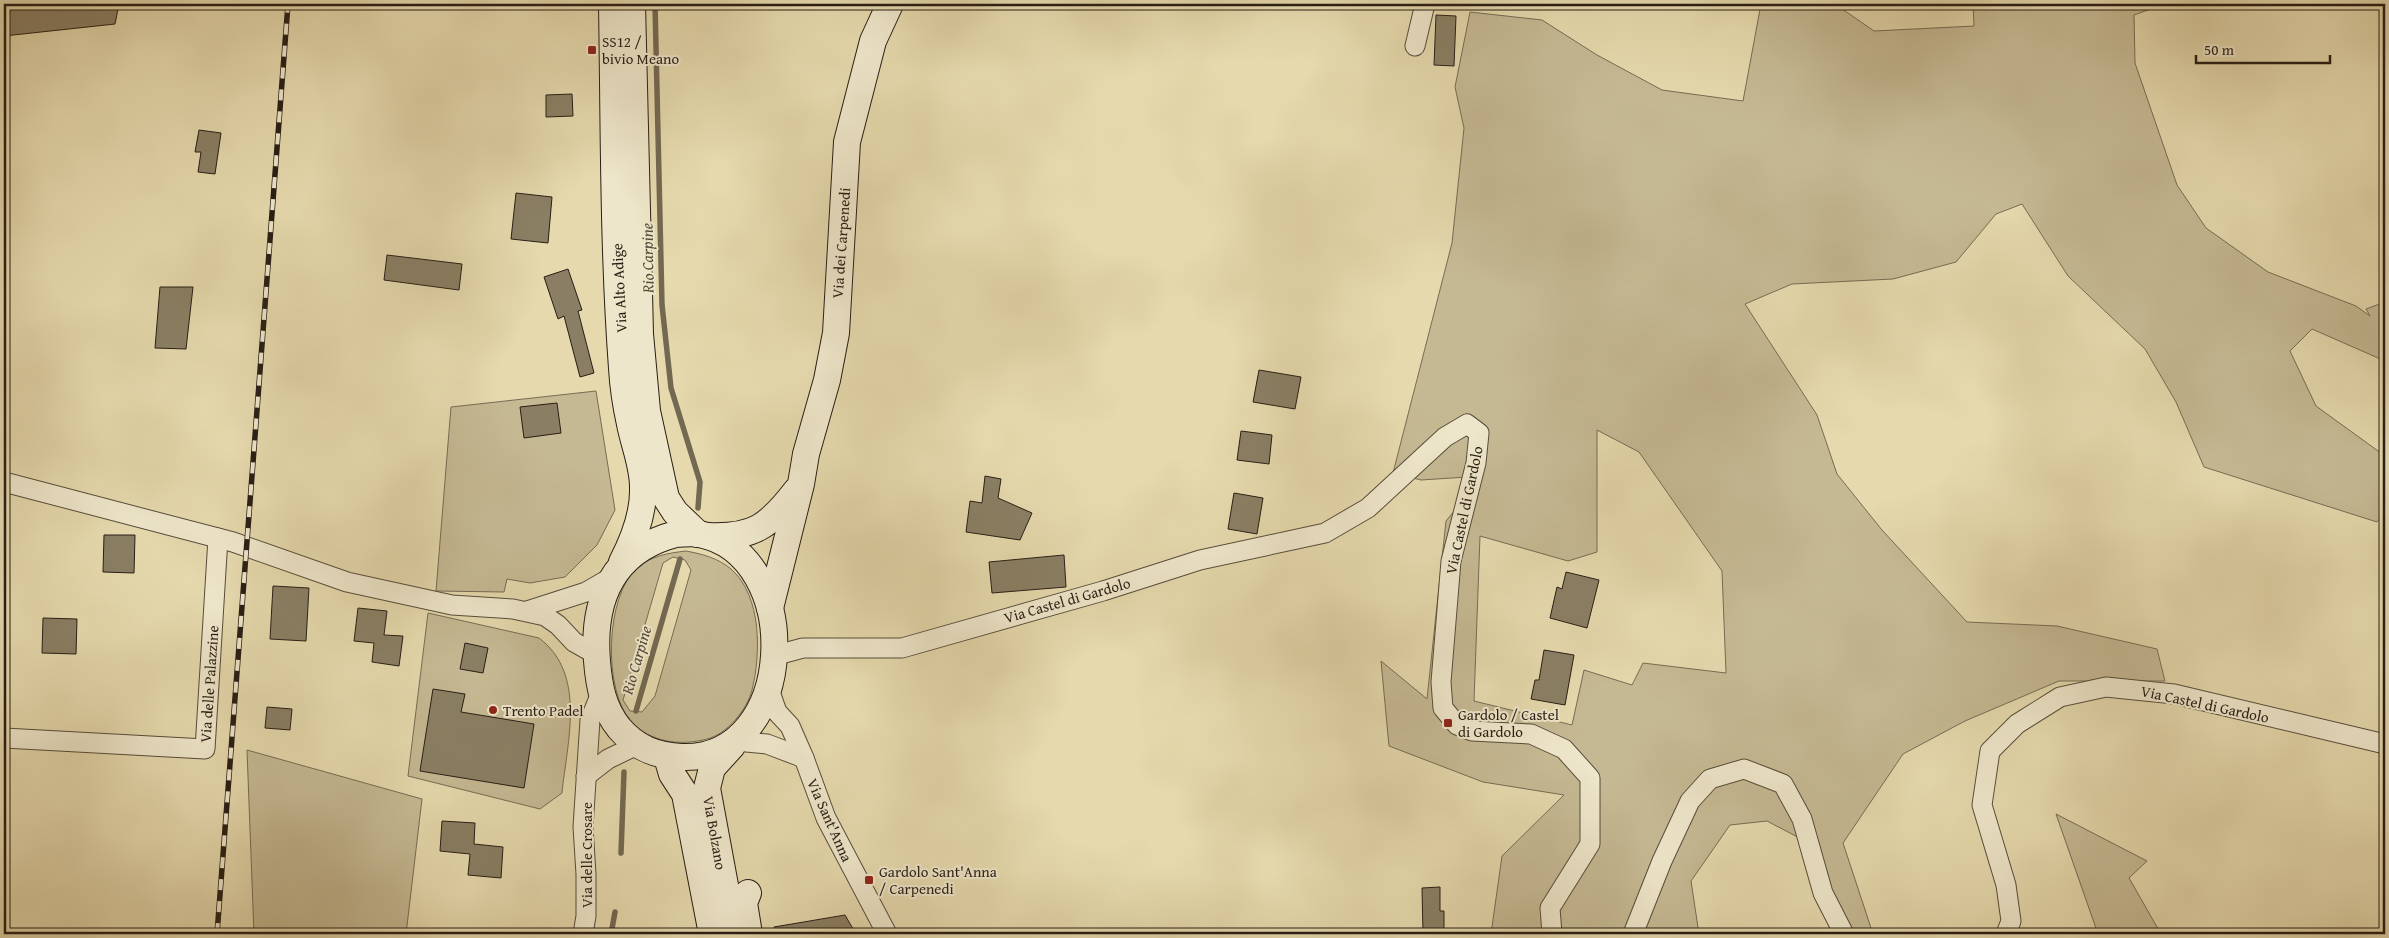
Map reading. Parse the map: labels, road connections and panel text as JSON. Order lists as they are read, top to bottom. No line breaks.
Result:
{"streets":{"main road":["Via dei Carpenedi","Via Alto Adige","Via Bolzano"],"street":["Via Castel di Gardolo","Via delle Palazzine","Via Sant'Anna","Via delle Crosare"]},"crossings":[["Via dei Carpenedi","Via Alto Adige"],["Via dei Carpenedi","Via Bolzano"],["Via Alto Adige","Via delle Crosare"],["Via Castel di Gardolo","Via Bolzano"],["Via Sant'Anna","Via Bolzano"]],"water":["Rio Carpine"],"places":{"transit":["SS12 / bivio Meano","Gardolo / Castel di Gardolo","Gardolo Sant'Anna / Carpenedi"],"other":["Trento Padel"]},"scale_bar":"50 m"}
